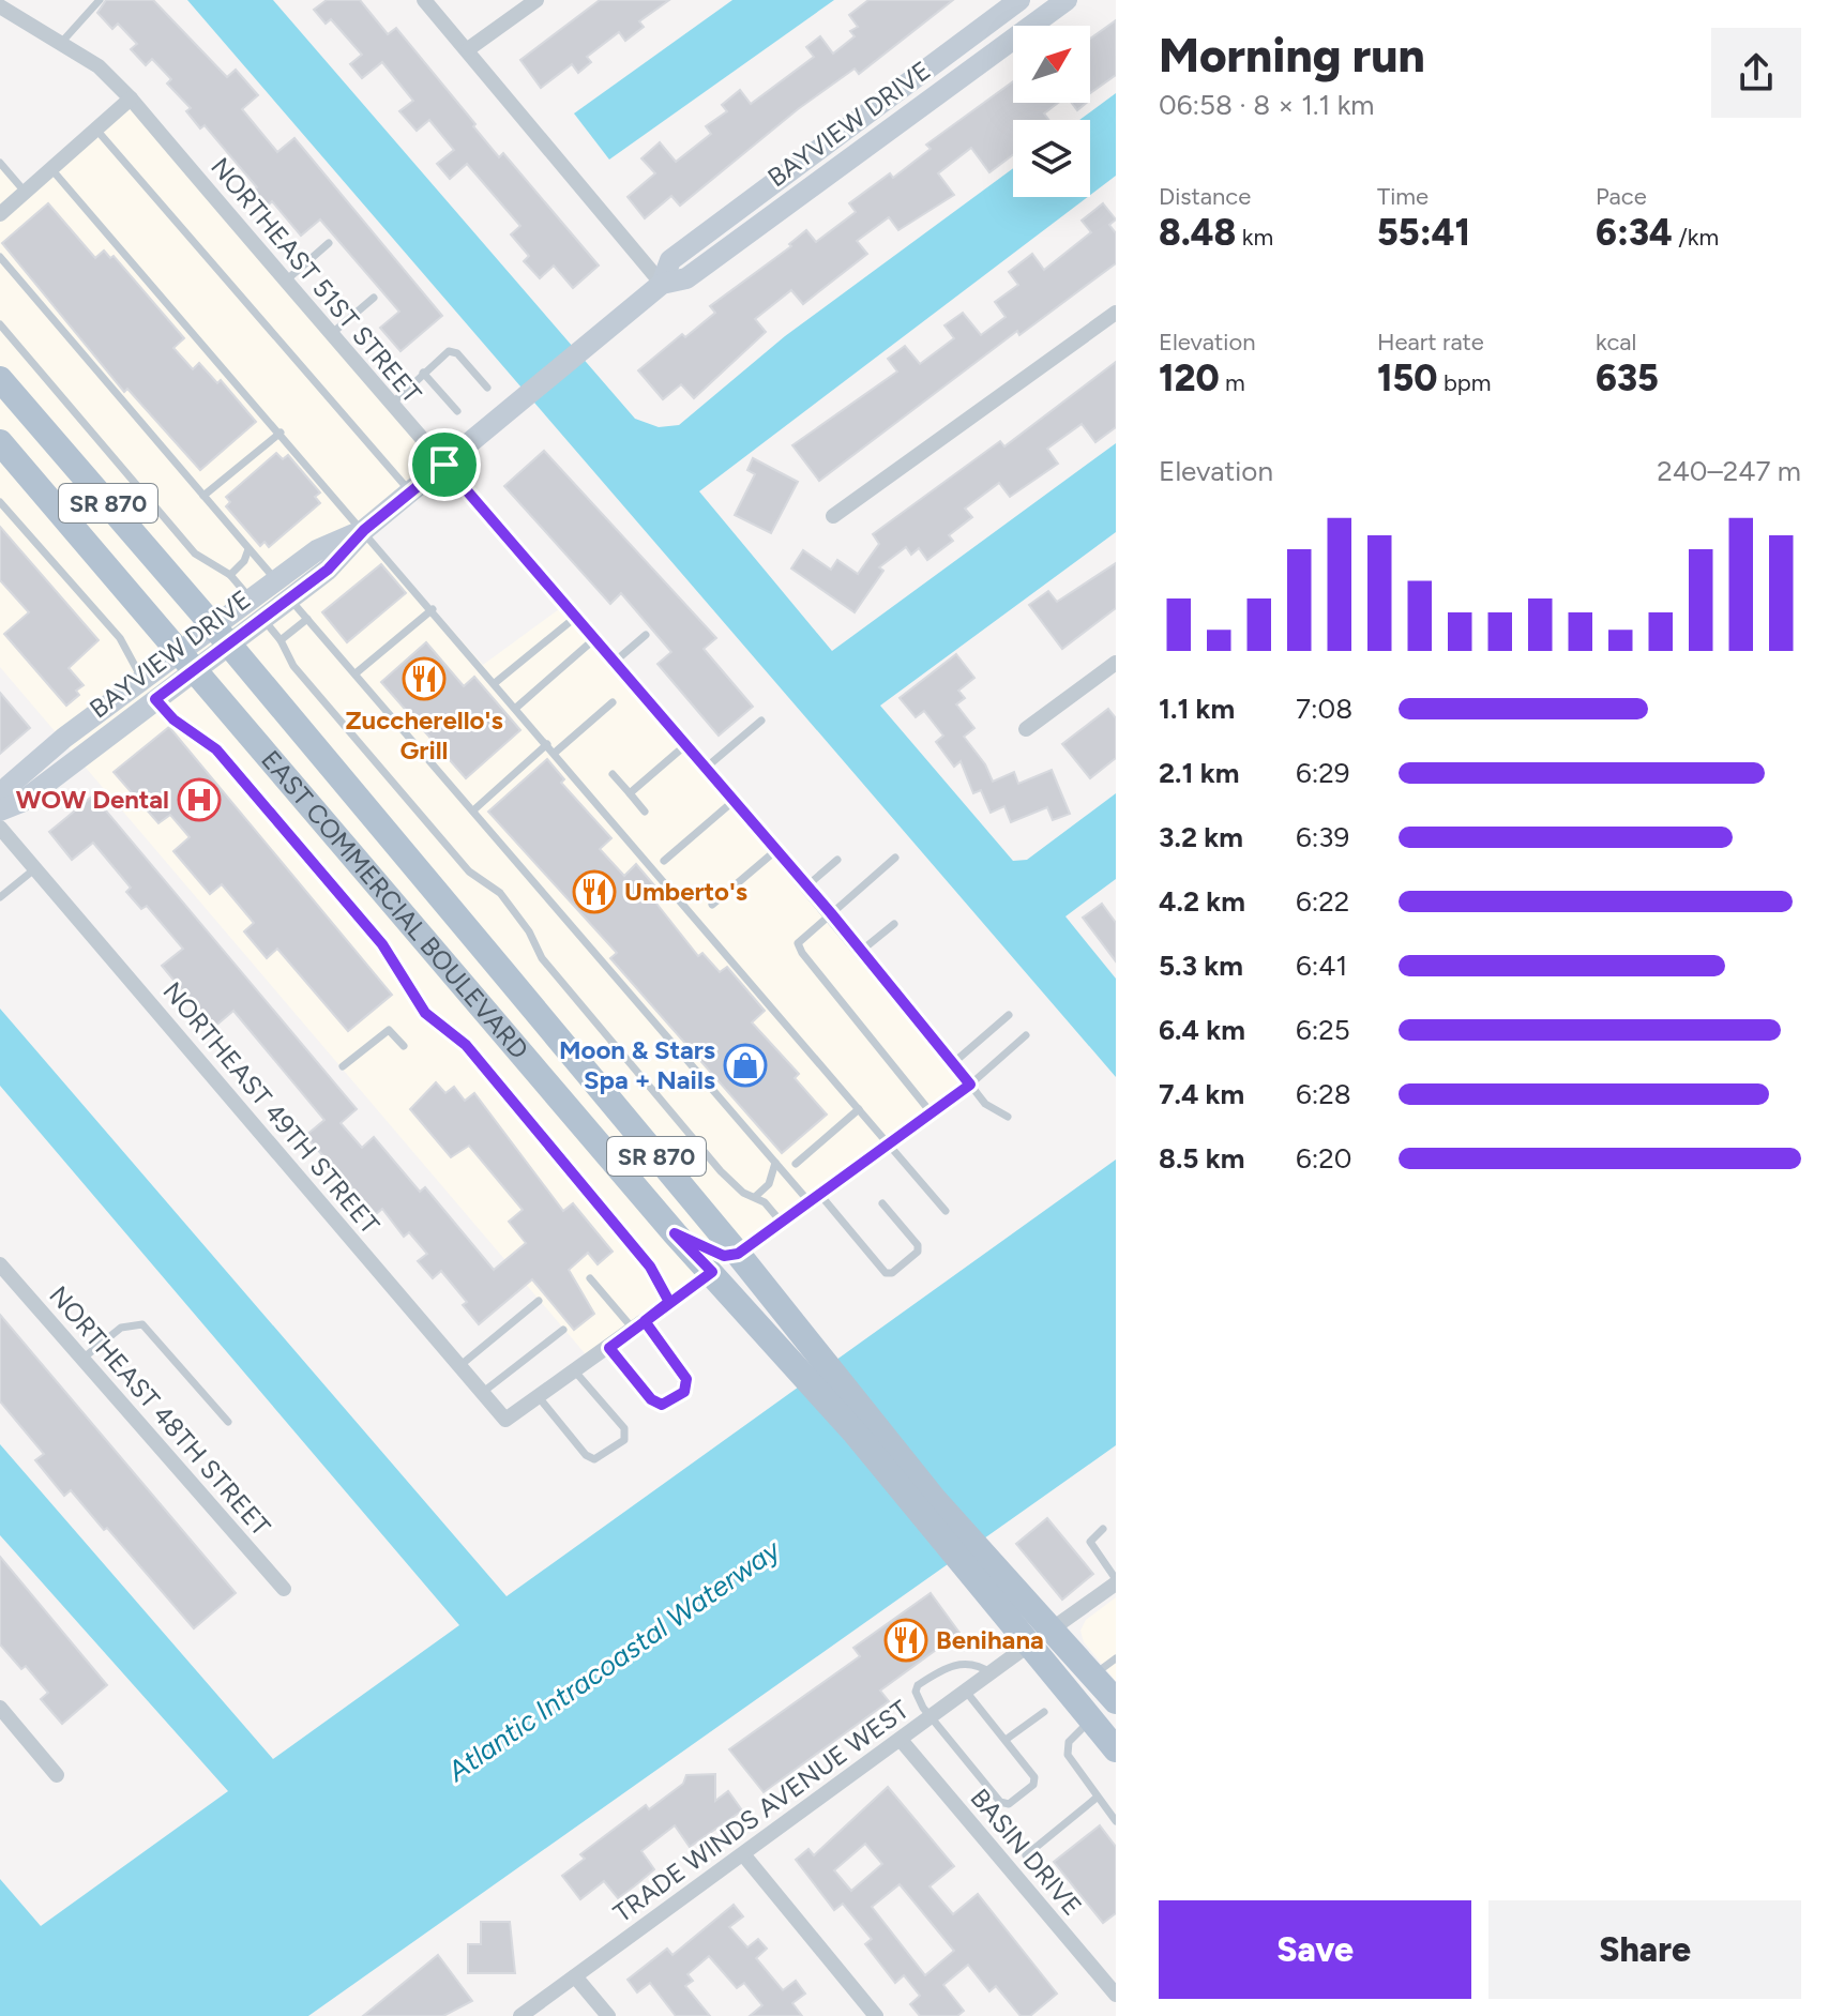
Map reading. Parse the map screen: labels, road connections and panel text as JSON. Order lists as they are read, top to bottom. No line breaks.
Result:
{"streets":{"main road":["SR 870","EAST COMMERCIAL BOULEVARD"],"street":["BAYVIEW DRIVE","NORTHEAST 51ST STREET","NORTHEAST 49TH STREET","NORTHEAST 48TH STREET","TRADE WINDS AVENUE WEST","BASIN DRIVE"]},"crossings":[["BAYVIEW DRIVE","NORTHEAST 51ST STREET"],["BAYVIEW DRIVE","EAST COMMERCIAL BOULEVARD"],["SR 870","EAST COMMERCIAL BOULEVARD"],["SR 870","TRADE WINDS AVENUE WEST"],["TRADE WINDS AVENUE WEST","BASIN DRIVE"]],"water":["Atlantic Intracoastal Waterway"],"places":{"restaurant":["Zuccherello's Grill","Umberto's","Benihana"],"hospital":["WOW Dental"],"shop":["Moon & Stars Spa + Nails"]},"north":"top right","page":{"heading":["Morning run","06:58 · 8 × 1.1 km"],"stats":[["Distance","8.48 km"],["Time","55:41"],["Pace","6:34 /km"],["Elevation","120 m"],["Heart rate","150 bpm"],["kcal","635"]],"chart":["Elevation","240–247 m"],"list":[{"name":"1.1 km","note":"7:08"},{"name":"2.1 km","note":"6:29"},{"name":"3.2 km","note":"6:39"},{"name":"4.2 km","note":"6:22"},{"name":"5.3 km","note":"6:41"},{"name":"6.4 km","note":"6:25"},{"name":"7.4 km","note":"6:28"},{"name":"8.5 km","note":"6:20"}],"buttons":["Save","Share"]}}
